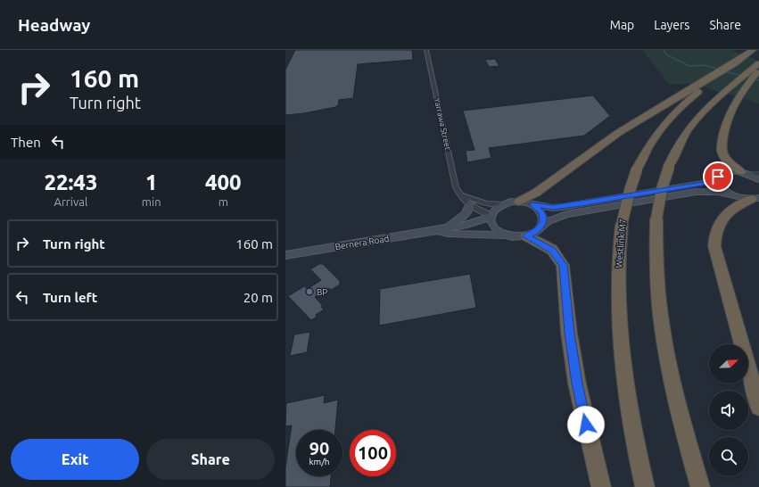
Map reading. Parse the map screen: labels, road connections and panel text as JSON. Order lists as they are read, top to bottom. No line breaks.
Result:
{"streets":{"highway":["Westlink M7"],"main road":["Bernera Road"],"street":["Yarrawa Street"]},"crossings":[["Yarrawa Street","Bernera Road"]],"places":["BP"],"north":"top right","page":{"header":"Headway","nav":["Map","Layers","Share"],"turn":["160 m","Turn right"],"then":"Then","eta":["22:43","Arrival","1","min","400","m"],"list":[{"name":"Turn right","value":"160 m"},{"name":"Turn left","value":"20 m"}],"speed":"90 km/h","limit":"100","buttons":["Exit","Share"]}}
